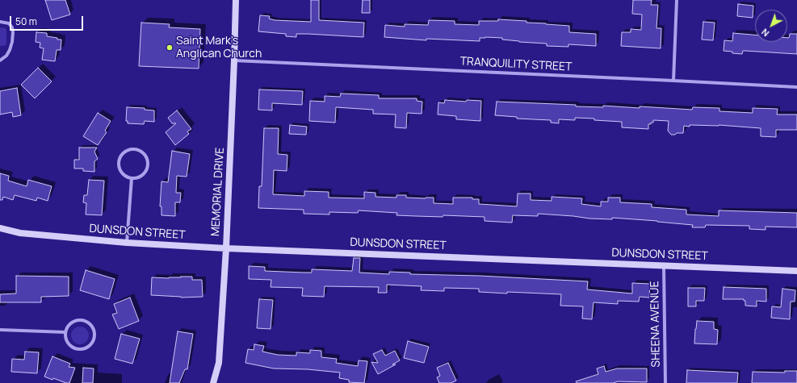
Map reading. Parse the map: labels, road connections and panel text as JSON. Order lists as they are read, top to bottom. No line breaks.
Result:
{"streets":{"main road":["MEMORIAL DRIVE","DUNSDON STREET"],"street":["TRANQUILITY STREET","SHEENA AVENUE"]},"crossings":[["TRANQUILITY STREET","MEMORIAL DRIVE"],["MEMORIAL DRIVE","DUNSDON STREET"],["DUNSDON STREET","SHEENA AVENUE"]],"places":["Saint Mark's Anglican Church"],"scale_bar":"50 m","north":"bottom left"}
